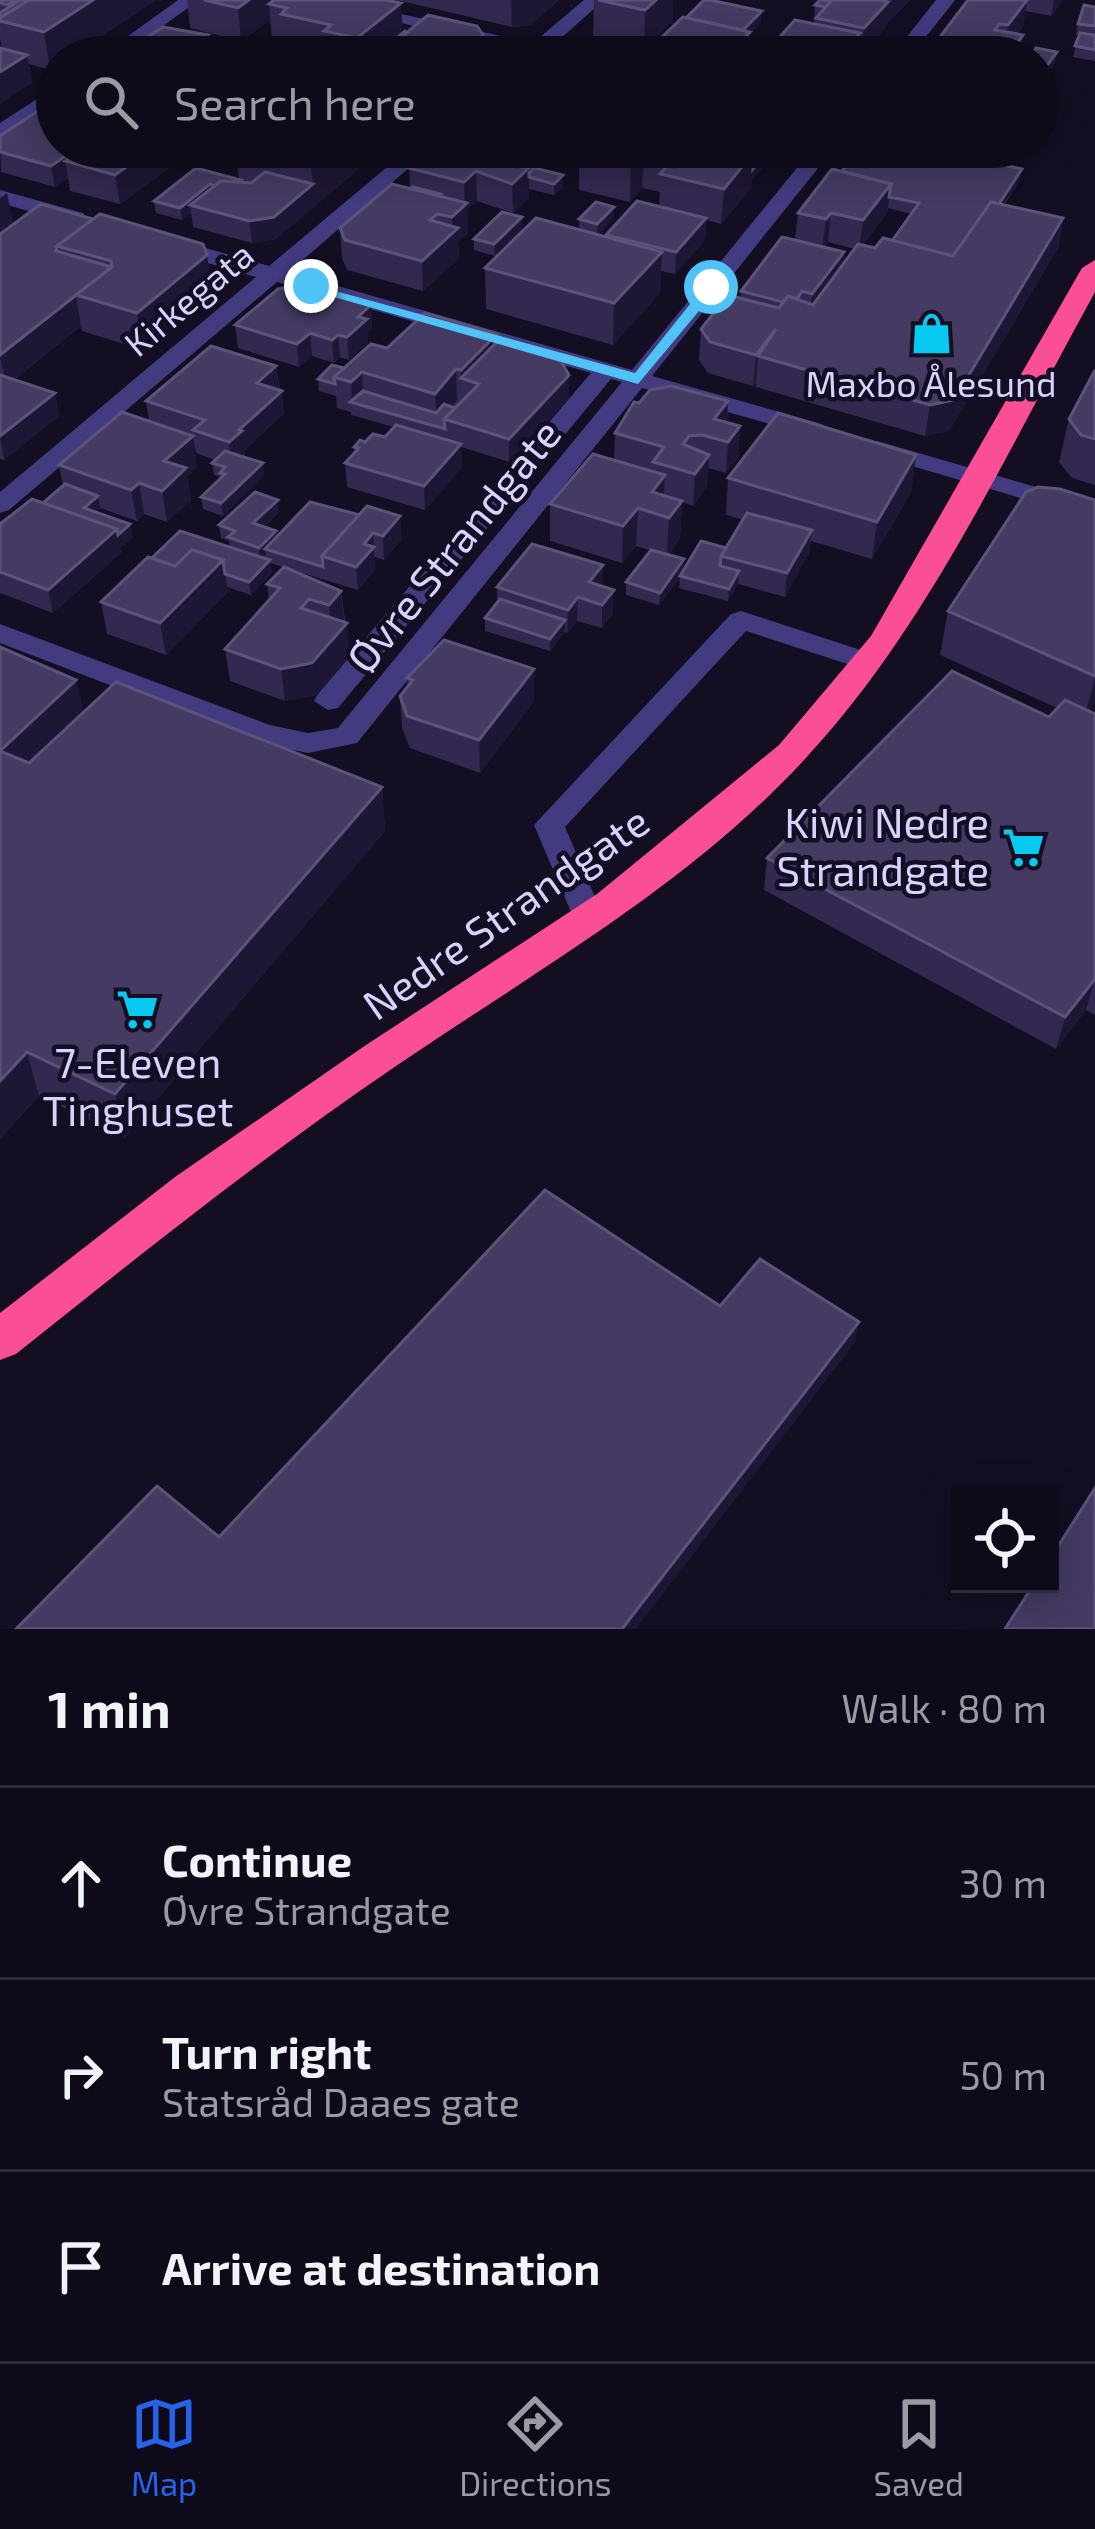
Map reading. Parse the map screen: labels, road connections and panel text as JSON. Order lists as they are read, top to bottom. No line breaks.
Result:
{"streets":{"highway":["Nedre Strandgate"],"street":["Kirkegata","Øvre Strandgate"]},"places":{"shop":["Maxbo Ålesund"],"supermarket":["Kiwi Nedre Strandgate","7-Eleven Tinghuset"]},"page":{"search":"Search here","heading":["1 min","Walk · 80 m"],"list":[["Continue","Øvre Strandgate","30 m"],["Turn right","Statsråd Daaes gate","50 m"],"Arrive at destination"],"nav":["Map","Directions","Saved"]}}
